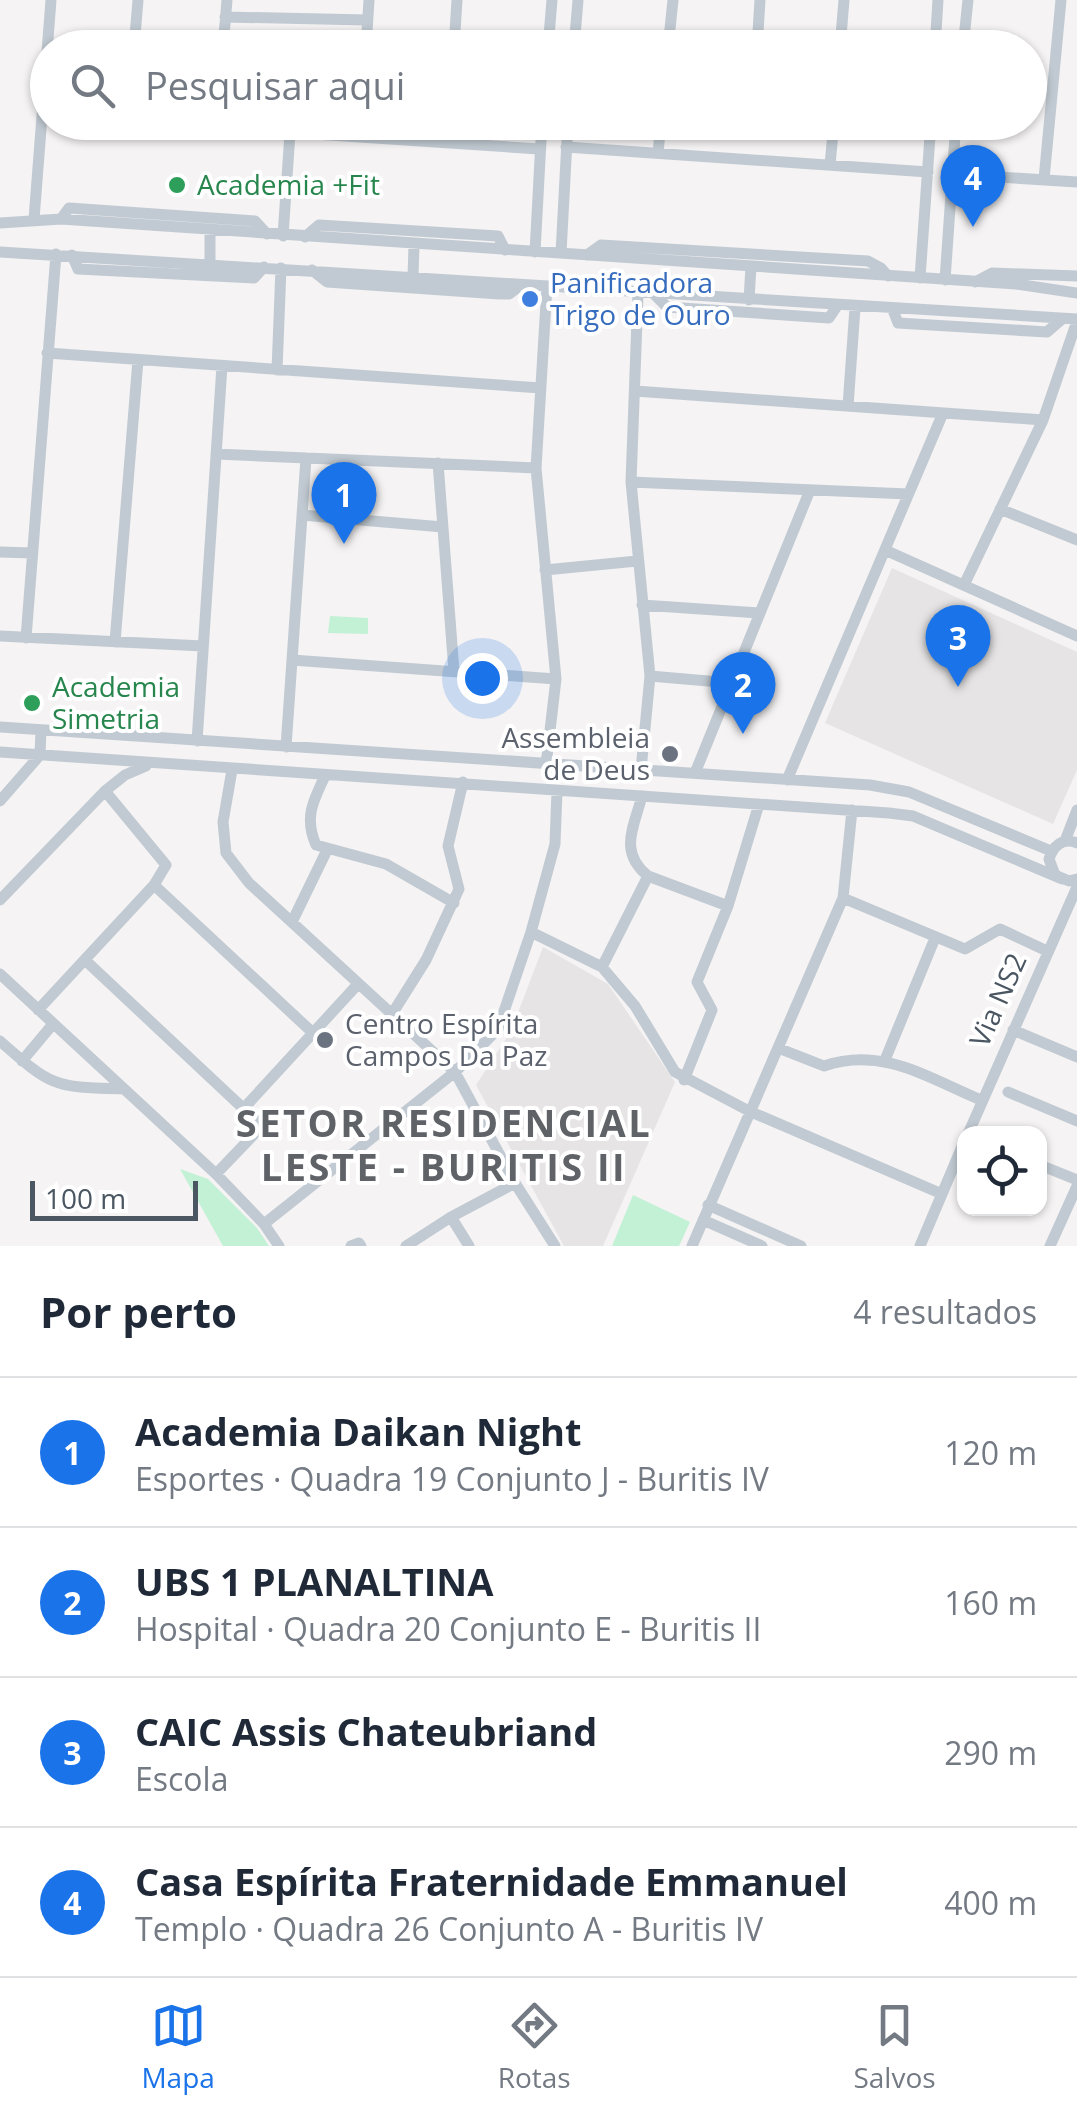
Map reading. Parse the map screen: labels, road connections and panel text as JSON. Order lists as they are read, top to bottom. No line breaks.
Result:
{"streets":{"street":["Via NS2"]},"districts":["SETOR RESIDENCIAL LESTE - BURITIS II"],"places":["Academia +Fit","Panificadora Trigo de Ouro","Academia Simetria","Assembleia de Deus","Centro Espírita Campos Da Paz"],"scale_bar":"100 m","page":{"search":"Pesquisar aqui","pins":["4","1","3","2"],"scale":"100 m","heading":["Por perto","4 resultados"],"list":[{"mark":"1","name":"Academia Daikan Night","note":"Esportes · Quadra 19 Conjunto J - Buritis IV","value":"120 m"},{"mark":"2","name":"UBS 1 PLANALTINA","note":"Hospital · Quadra 20 Conjunto E - Buritis II","value":"160 m"},{"mark":"3","name":"CAIC Assis Chateubriand","note":"Escola","value":"290 m"},{"mark":"4","name":"Casa Espírita Fraternidade Emmanuel","note":"Templo · Quadra 26 Conjunto A - Buritis IV","value":"400 m"}],"nav":["Mapa","Rotas","Salvos"]}}
